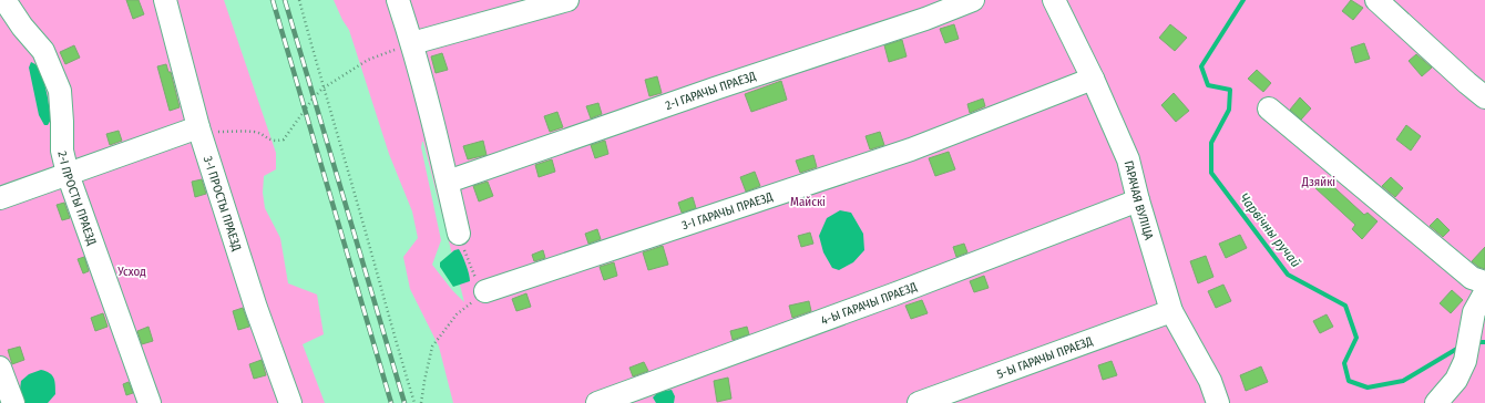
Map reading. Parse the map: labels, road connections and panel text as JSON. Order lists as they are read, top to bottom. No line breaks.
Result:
{"streets":{"street":["2-І ГАРАЧЫ ПРАЕЗД","2-І ПРОСТЫ ПРАЕЗД","ГАРАЧАЯ ВУЛІЦА","3-І ПРОСТЫ ПРАЕЗД","3-І ГАРАЧЫ ПРАЕЗД","4-Ы ГАРАЧЫ ПРАЕЗД","5-Ы ГАРАЧЫ ПРАЕЗД"]},"crossings":[["ГАРАЧАЯ ВУЛІЦА","3-І ГАРАЧЫ ПРАЕЗД"],["ГАРАЧАЯ ВУЛІЦА","4-Ы ГАРАЧЫ ПРАЕЗД"],["ГАРАЧАЯ ВУЛІЦА","5-Ы ГАРАЧЫ ПРАЕЗД"]],"water":["Чарвічны ручай"],"parks":["Дзяйкі","Майскі","Усход"]}
